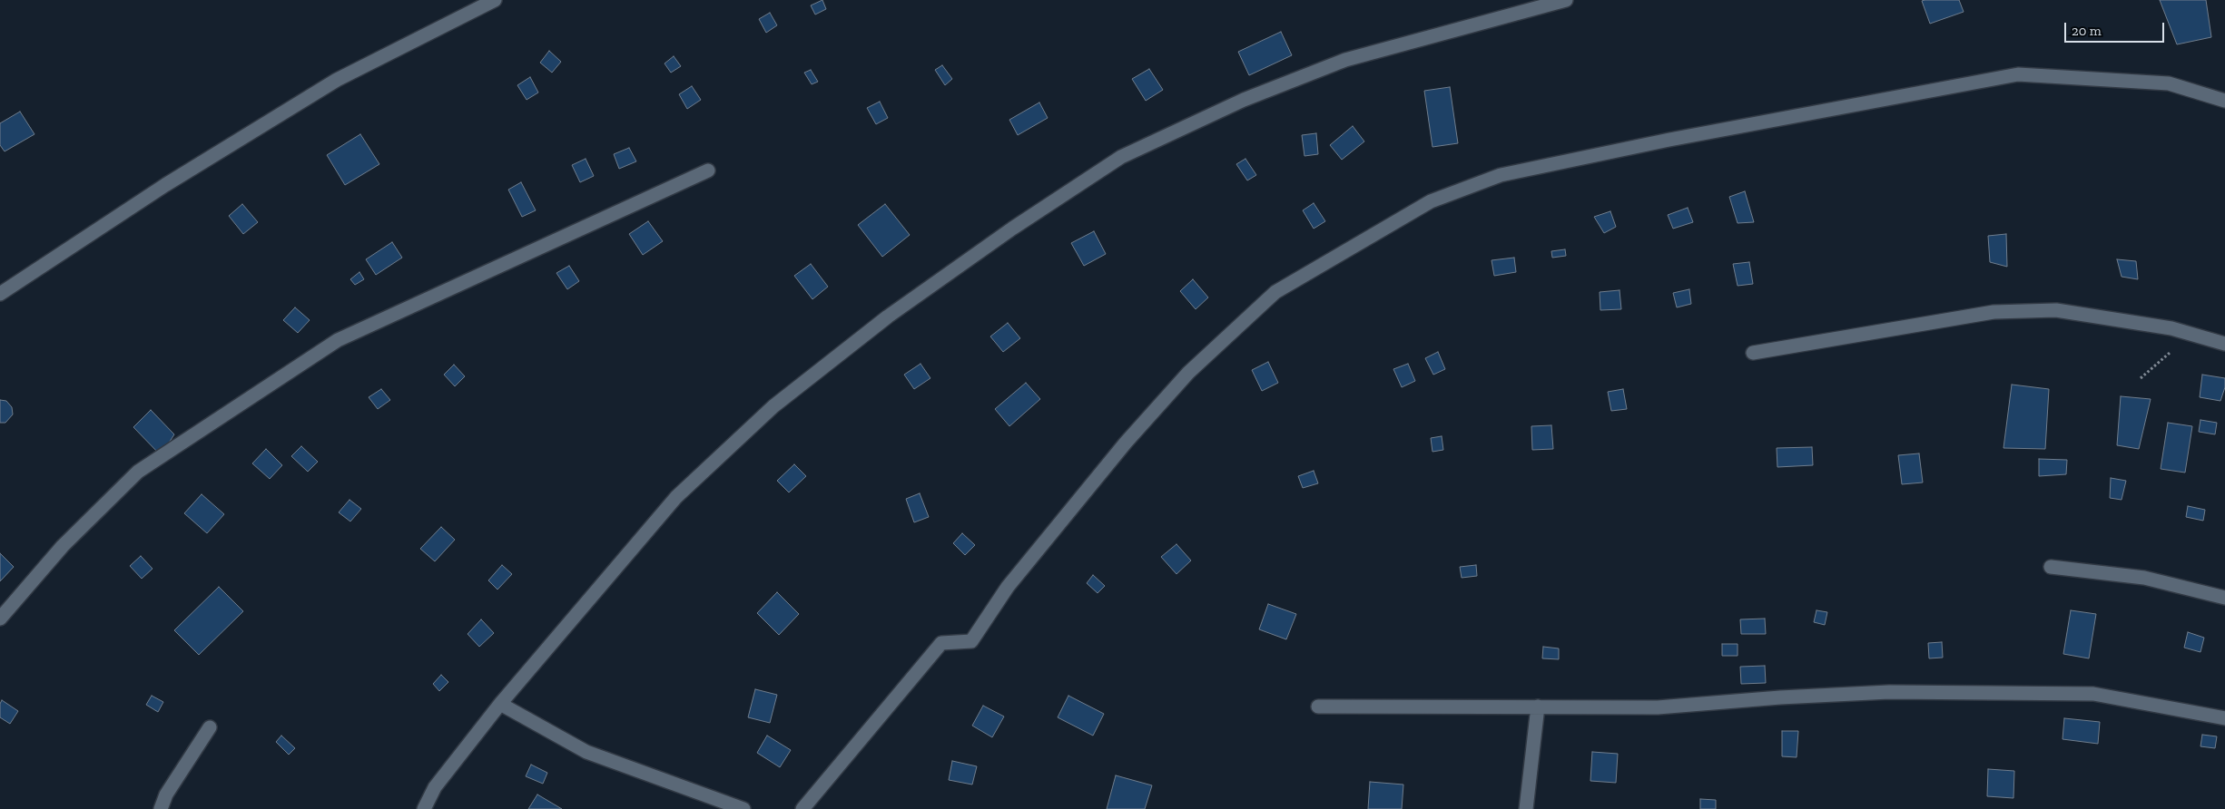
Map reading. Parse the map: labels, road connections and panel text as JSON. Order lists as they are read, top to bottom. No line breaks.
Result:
{"scale_bar":"20 m"}
